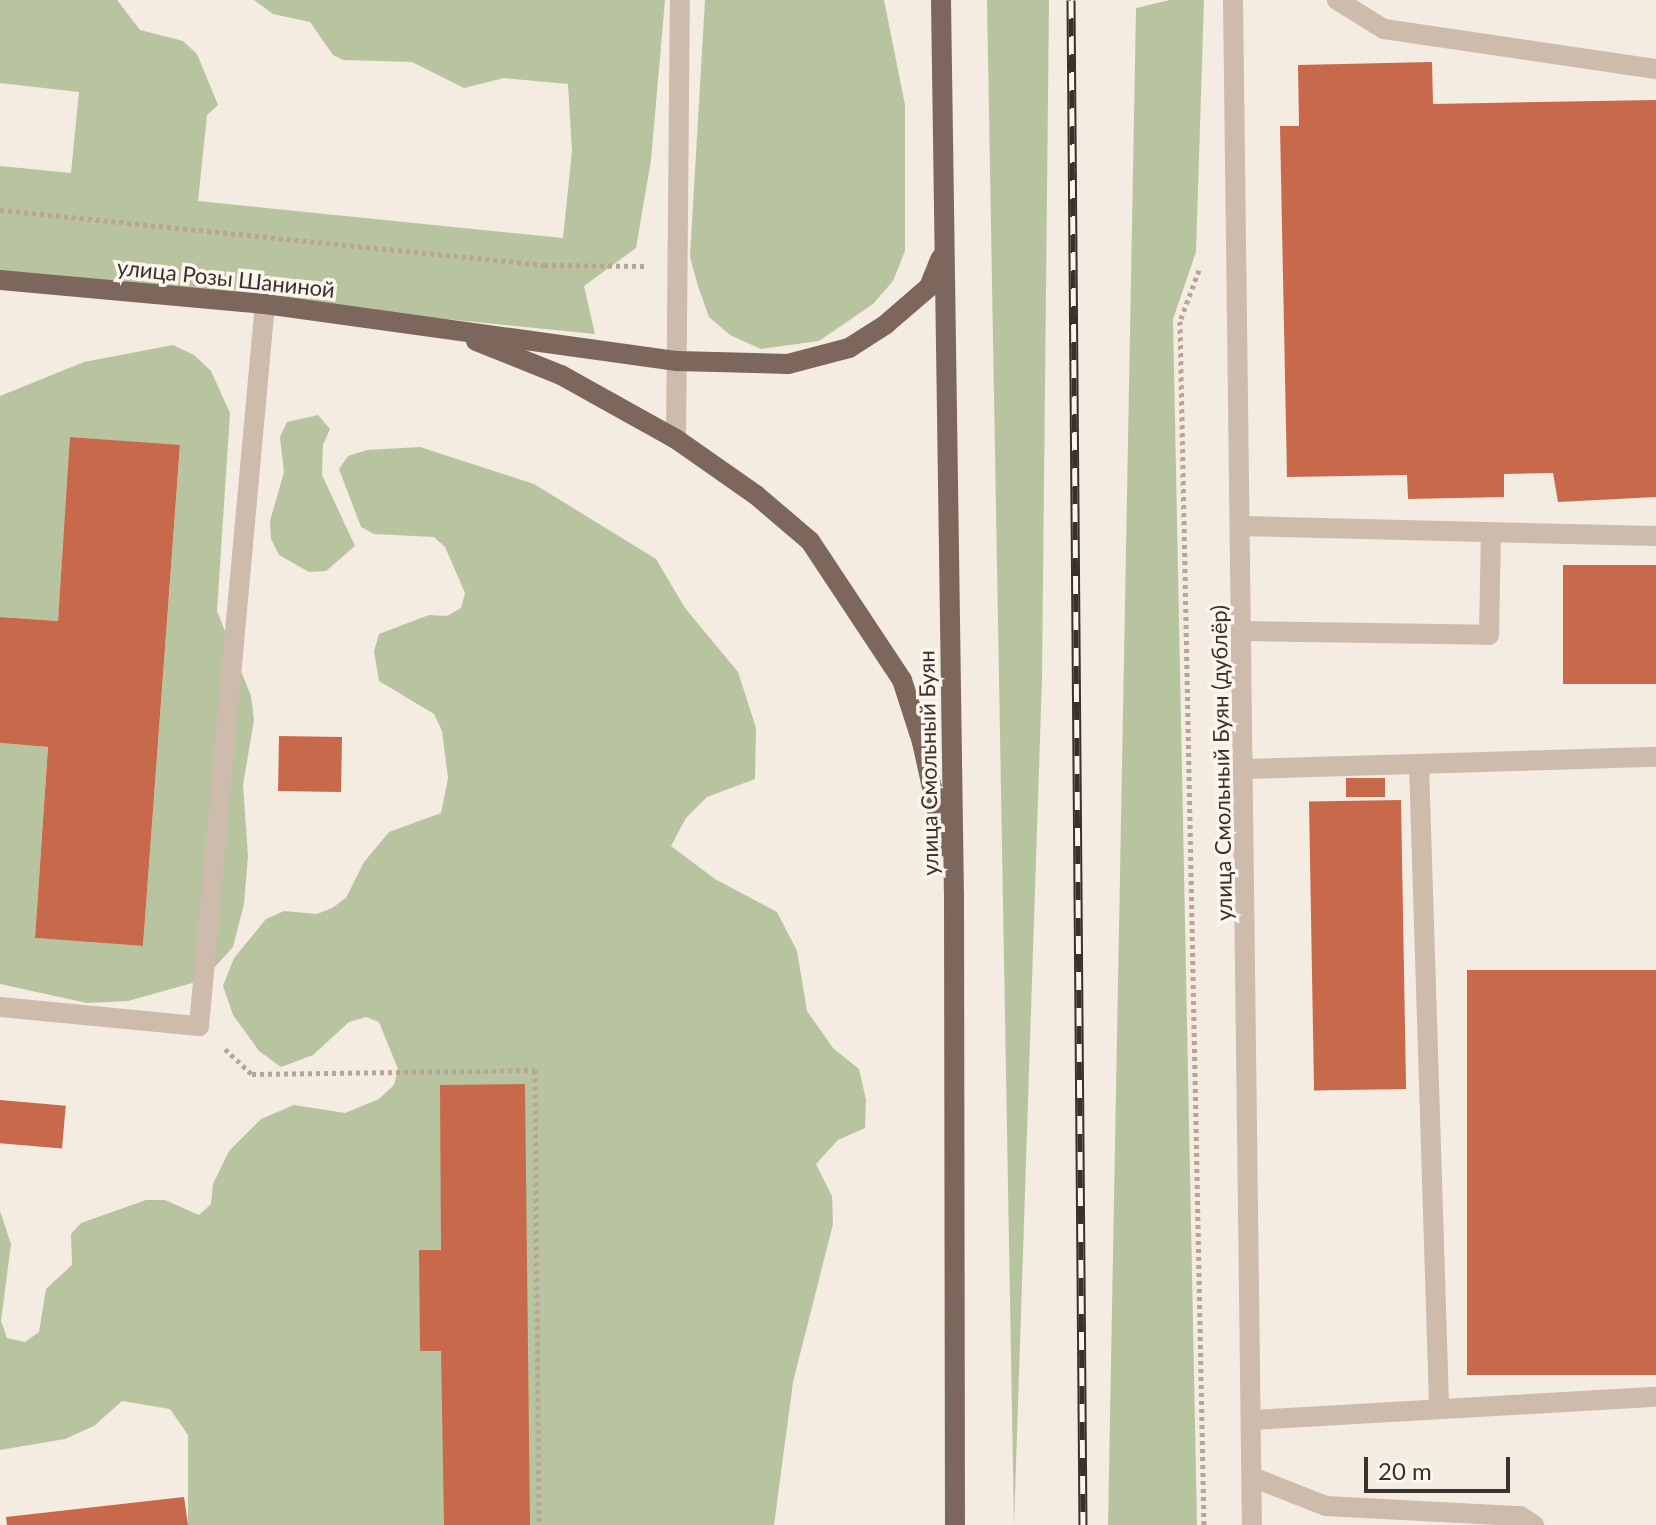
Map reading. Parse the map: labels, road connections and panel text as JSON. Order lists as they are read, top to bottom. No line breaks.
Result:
{"streets":{"main road":["улица Розы Шаниной","улица Смольный Буян"],"street":["улица Смольный Буян (дублёр)"]},"scale_bar":"20 m"}
